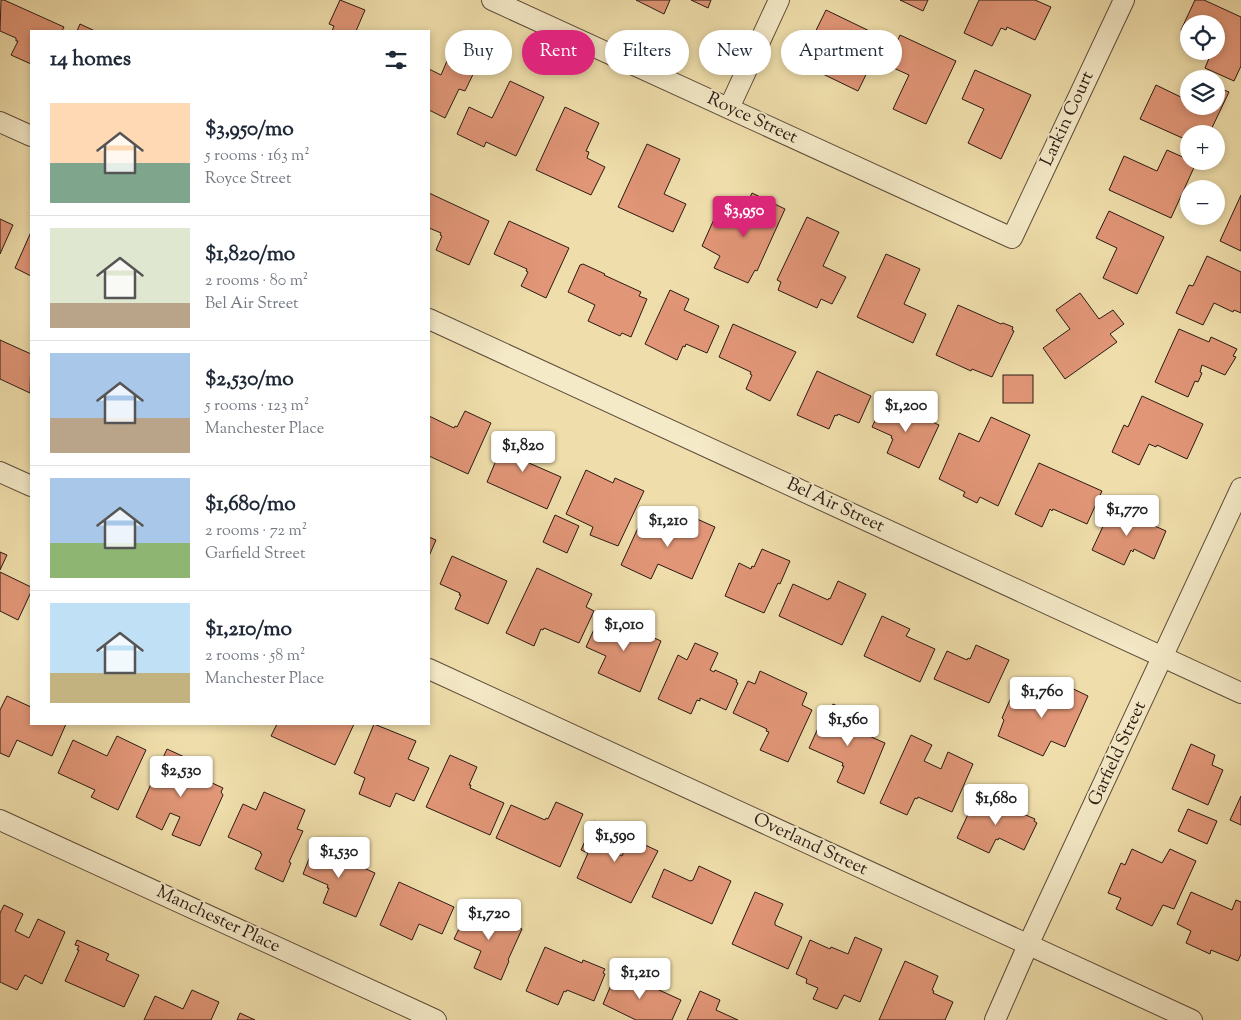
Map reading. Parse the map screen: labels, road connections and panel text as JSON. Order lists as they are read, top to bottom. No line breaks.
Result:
{"streets":{"street":["Royce Street","Larkin Court","Bel Air Street","Garfield Street","Overland Street","Manchester Place"]},"crossings":[["Royce Street","Larkin Court"],["Bel Air Street","Garfield Street"],["Garfield Street","Overland Street"]],"page":{"map_buttons":["+","−"],"chip":["Buy","Rent","Filters","New","Apartment"],"heading":"14 homes","list":[{"name":"$3,950/mo","note":"5 rooms · 163 m² · Royce Street"},{"name":"$1,820/mo","note":"2 rooms · 80 m² · Bel Air Street"},{"name":"$2,530/mo","note":"5 rooms · 123 m² · Manchester Place"},{"name":"$1,680/mo","note":"2 rooms · 72 m² · Garfield Street"},{"name":"$1,210/mo","note":"2 rooms · 58 m² · Manchester Place"}],"price":["$3,950","$1,200","$1,820","$1,770","$1,210","$1,010","$1,760","$1,560","$2,530","$1,680","$1,590","$1,530","$1,720","$1,210"]}}
